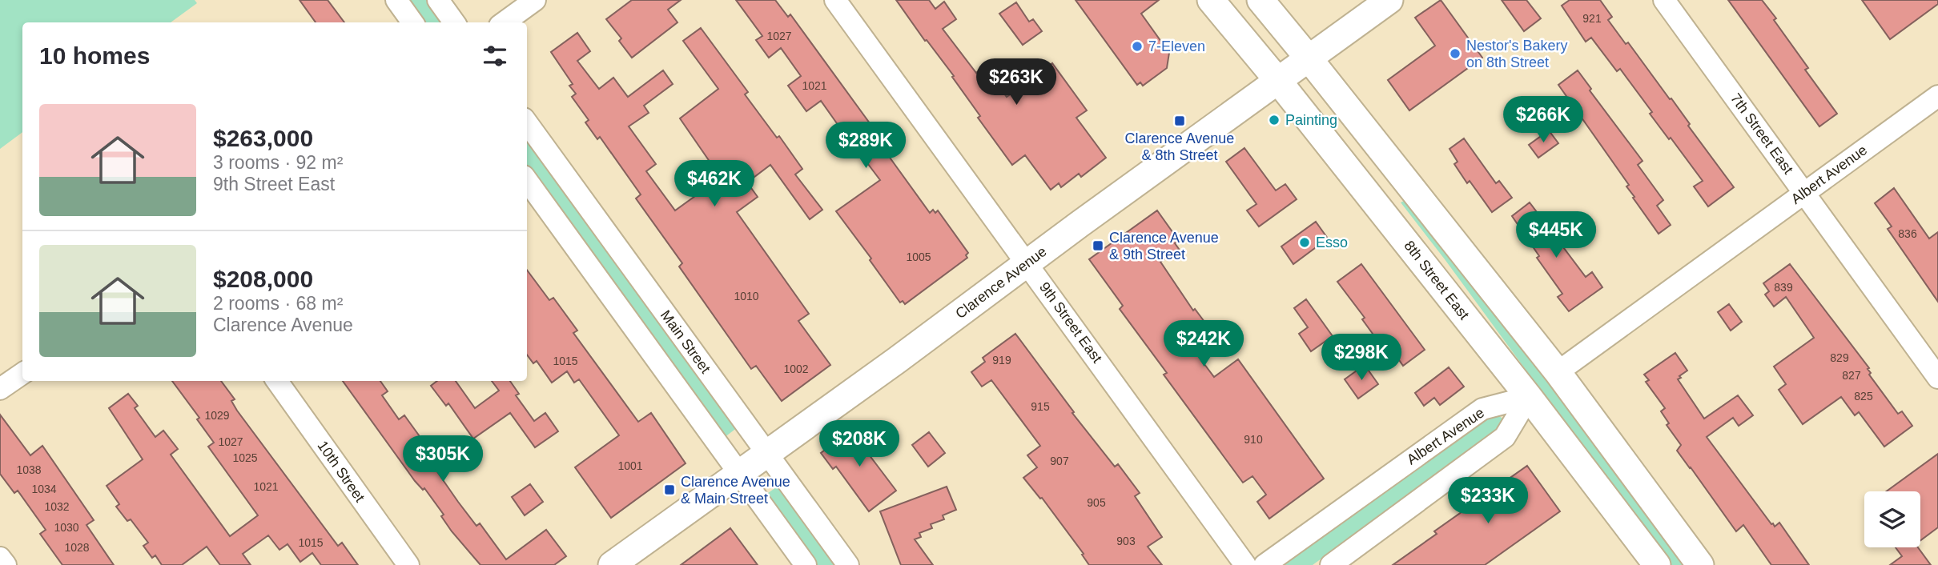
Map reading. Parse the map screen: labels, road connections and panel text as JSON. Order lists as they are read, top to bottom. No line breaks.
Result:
{"streets":{"main road":["8th Street East","Clarence Avenue"],"street":["7th Street East","Albert Avenue","9th Street East","Main Street","10th Street"]},"crossings":[["7th Street East","Albert Avenue"],["Albert Avenue","8th Street East"],["8th Street East","Clarence Avenue"],["Clarence Avenue","9th Street East"],["Clarence Avenue","Main Street"]],"places":{"other":["7-Eleven","Nestor's Bakery on 8th Street","Painting","Esso"],"transit":["Clarence Avenue & 8th Street","Clarence Avenue & 9th Street","Clarence Avenue & Main Street"]},"house_numbers":["921","1027","1021","836","1005","839","1010","829","919","1015","1002","827","825","915","1029","910","1027","1025","907","1001","1038","1021","1034","905","1032","1030","903","1015","1028"],"page":{"heading":"10 homes","price":["$263K","$266K","$289K","$462K","$445K","$242K","$298K","$208K","$305K","$233K"],"list":[{"name":"$263,000","note":"3 rooms · 92 m² · 9th Street East"},{"name":"$208,000","note":"2 rooms · 68 m² · Clarence Avenue"}]}}
